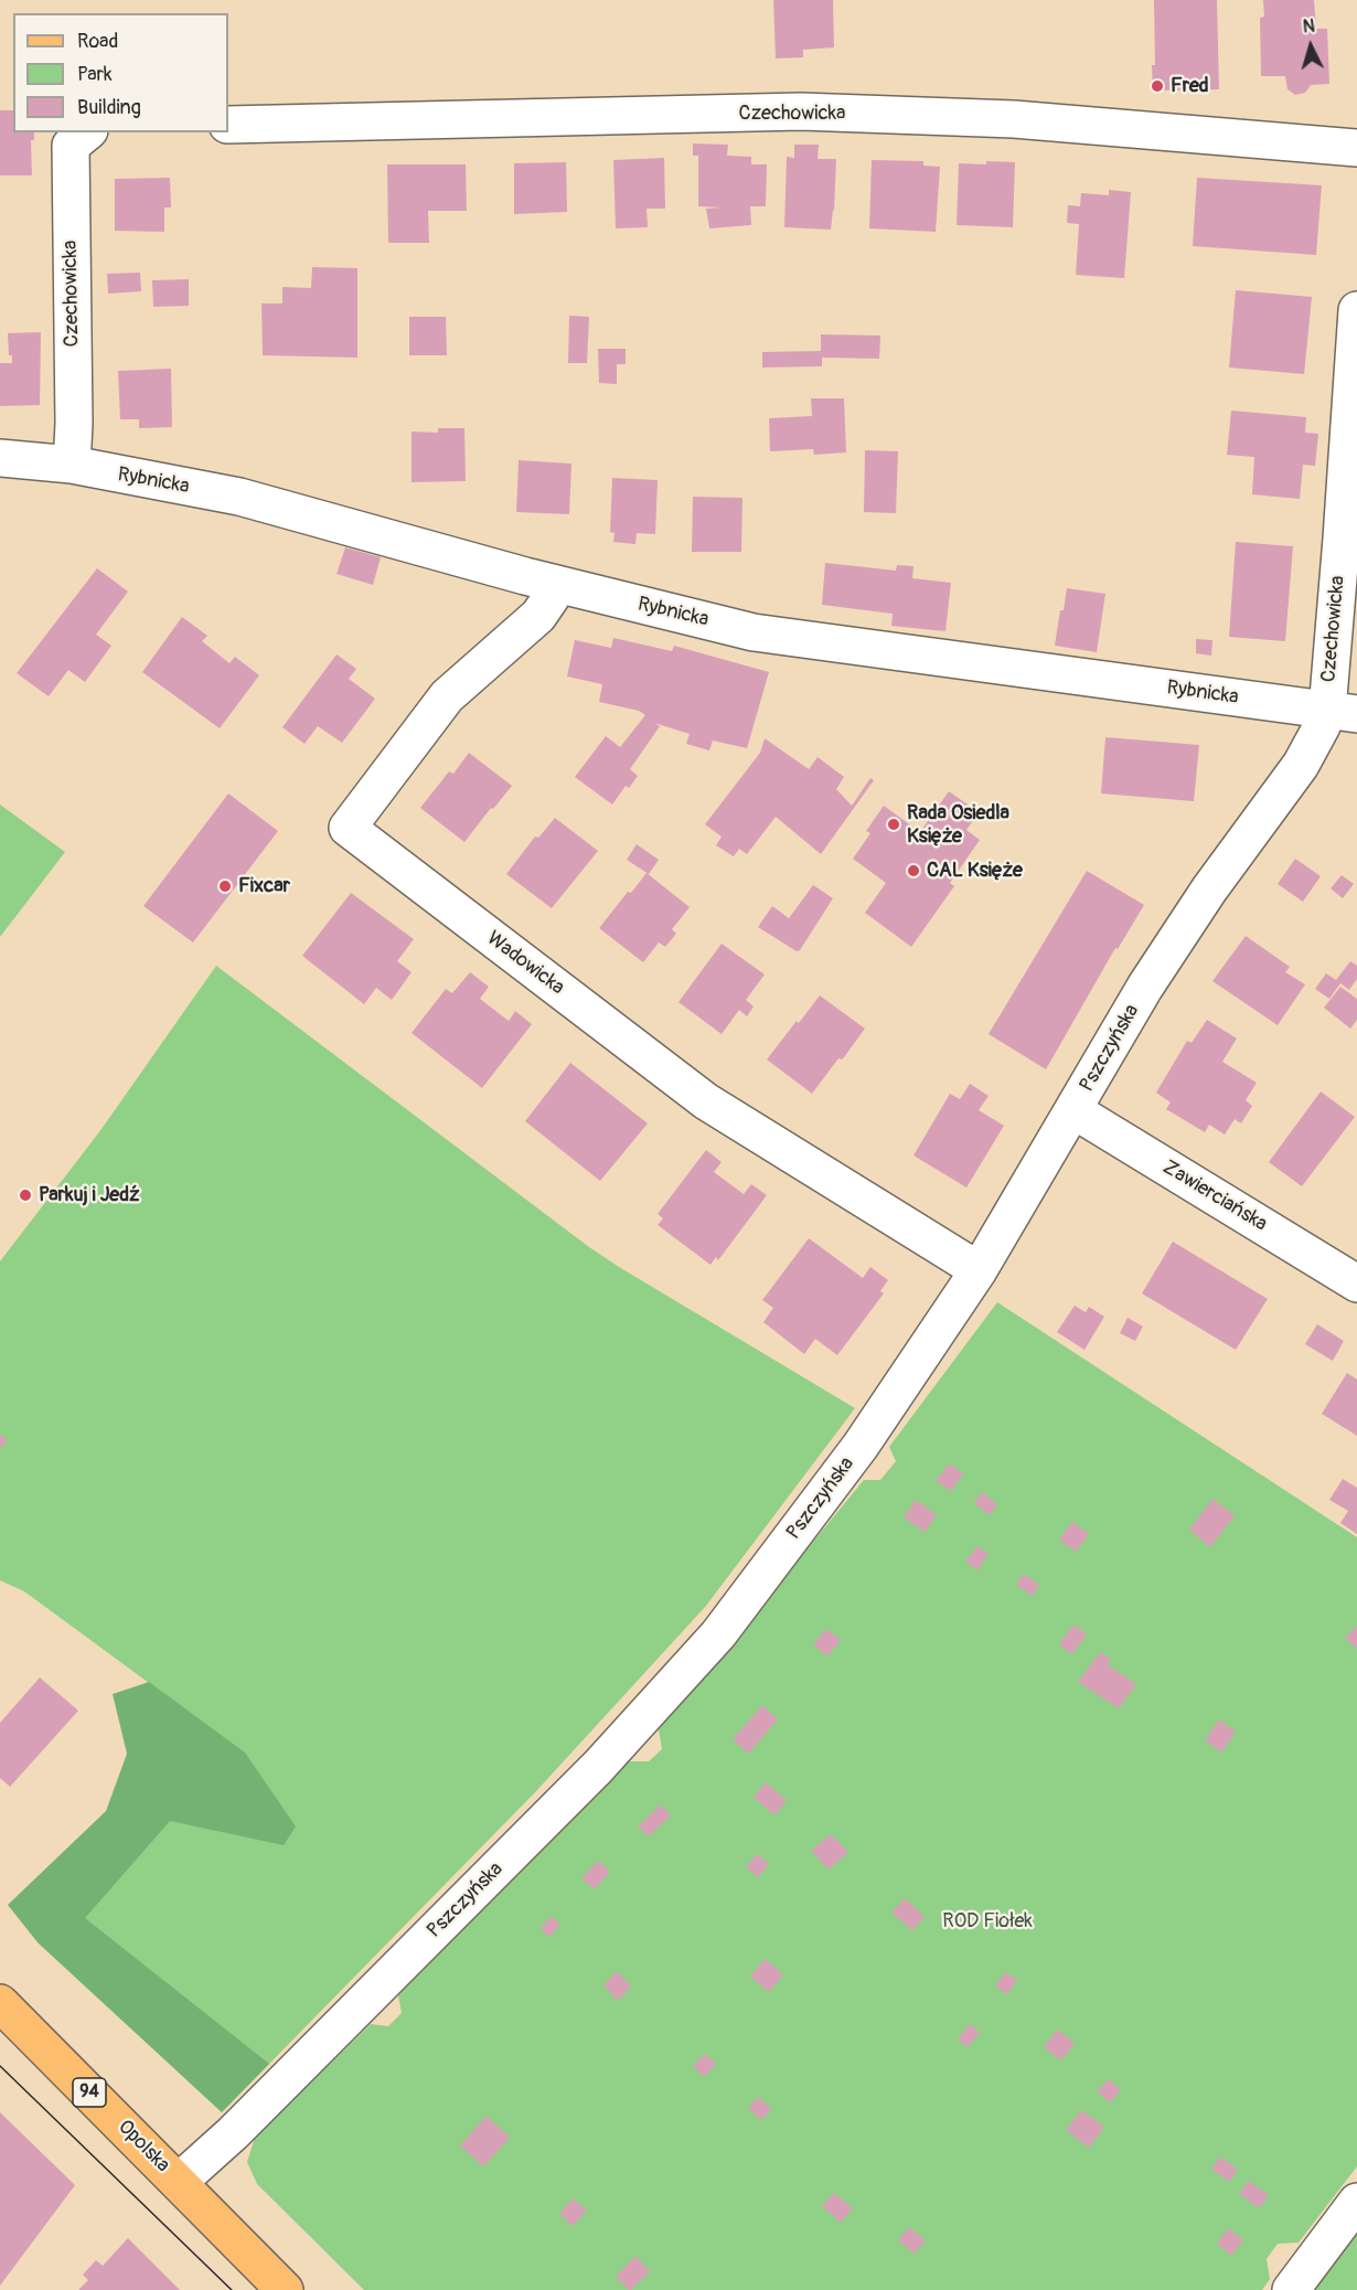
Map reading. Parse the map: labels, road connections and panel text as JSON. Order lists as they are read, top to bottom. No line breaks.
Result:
{"streets":{"main road":["94","Opolska"],"street":["Czechowicka","Rybnicka","Wadowicka","Pszczyńska","Zawierciańska"]},"crossings":[["Czechowicka","Rybnicka"],["Czechowicka","Pszczyńska"],["Rybnicka","Wadowicka"],["Rybnicka","Pszczyńska"],["Wadowicka","Pszczyńska"],["Pszczyńska","Zawierciańska"],["Pszczyńska","Opolska"]],"parks":["ROD Fiołek"],"places":["Fred","Rada Osiedla Księże","CAL Księże","Fixcar","Parkuj i Jedź"],"legend":["Road","Park","Building"],"north":"top"}
